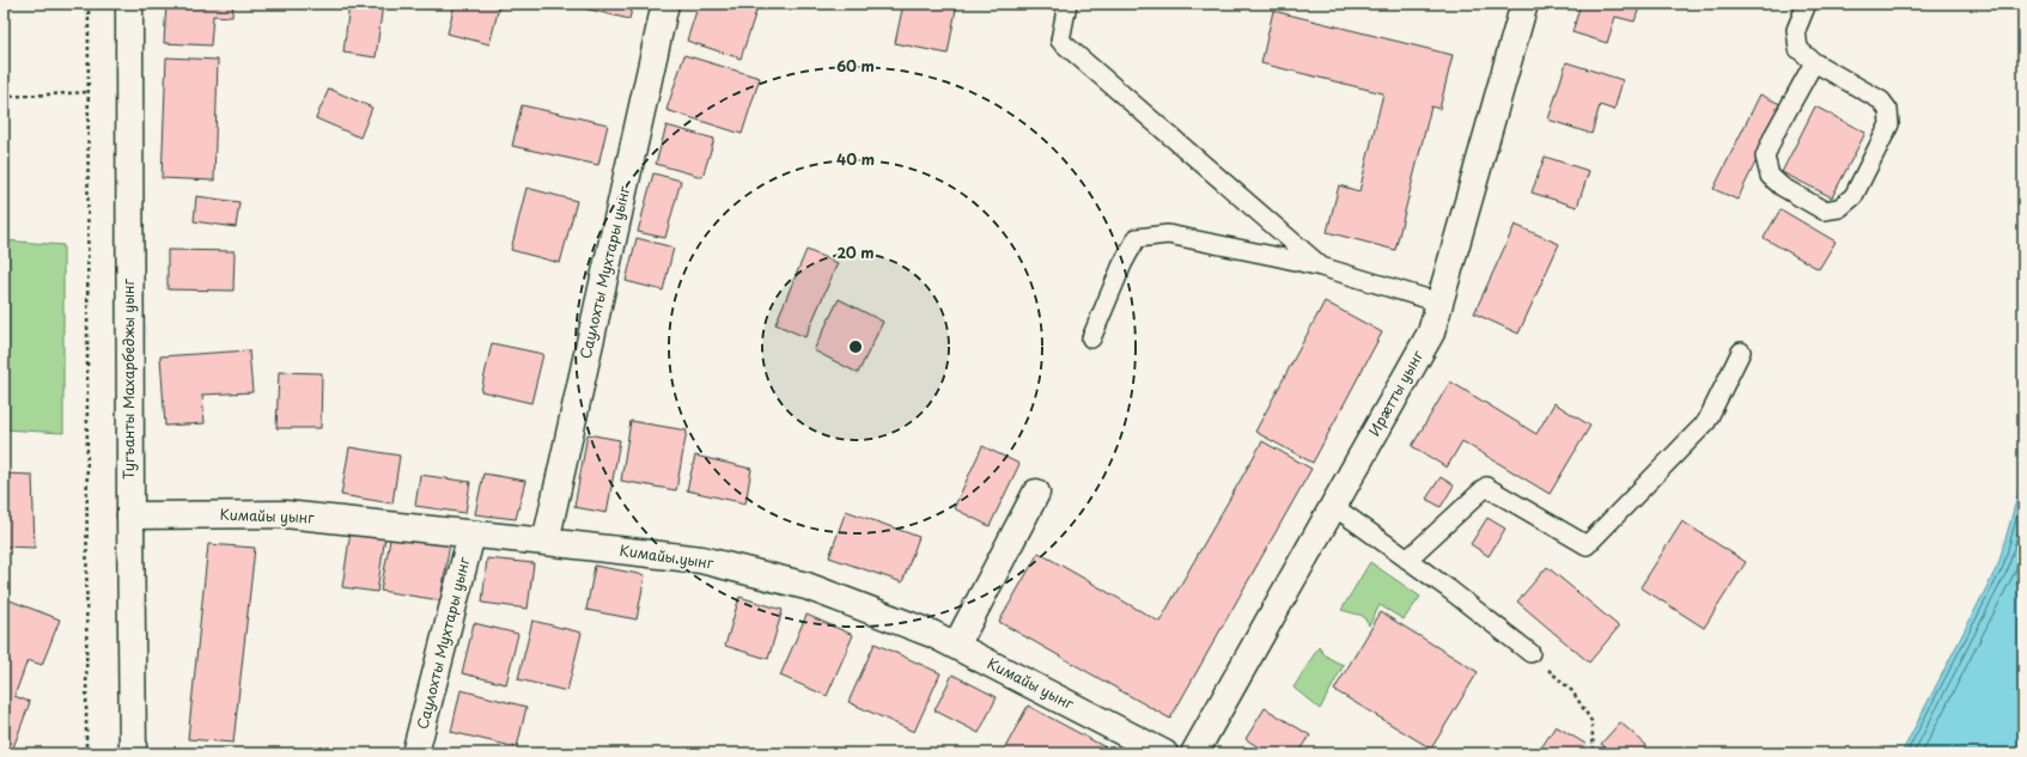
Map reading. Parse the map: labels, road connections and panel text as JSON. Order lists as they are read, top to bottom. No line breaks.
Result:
{"streets":{"street":["Саулохты Мухтары уынг","Тугъанты Махарбеджы уынг","Ирæтты уынг","Кимайы уынг"]},"crossings":[["Саулохты Мухтары уынг","Кимайы уынг"],["Тугъанты Махарбеджы уынг","Кимайы уынг"]],"rings":["60 m","40 m","20 m"]}
